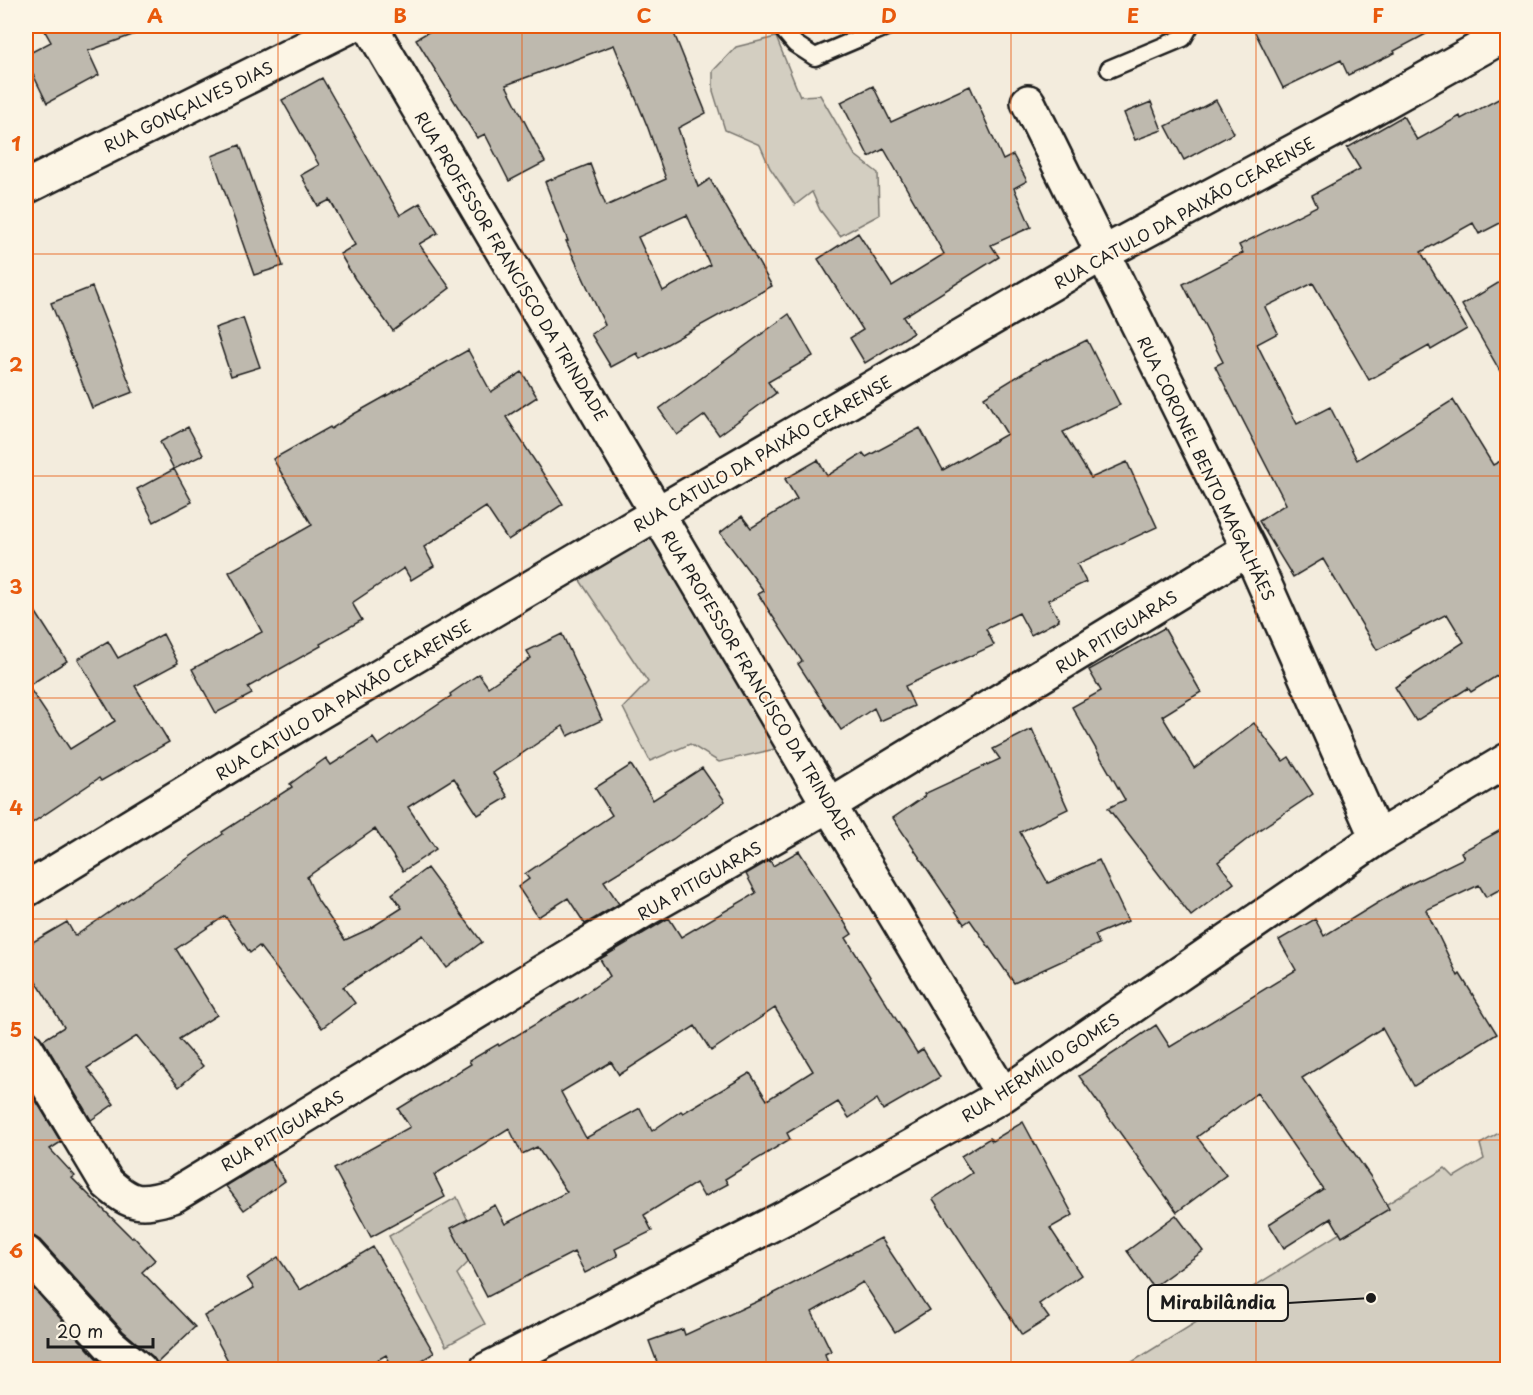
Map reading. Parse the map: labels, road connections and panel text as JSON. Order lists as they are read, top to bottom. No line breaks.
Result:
{"streets":{"street":["RUA GONÇALVES DIAS","RUA CATULO DA PAIXÃO CEARENSE","RUA PROFESSOR FRANCISCO DA TRINDADE","RUA CORONEL BENTO MAGALHÃES","RUA PITIGUARAS","RUA HERMÍLIO GOMES"]},"crossings":[["RUA CATULO DA PAIXÃO CEARENSE","RUA PROFESSOR FRANCISCO DA TRINDADE"],["RUA CATULO DA PAIXÃO CEARENSE","RUA CORONEL BENTO MAGALHÃES"],["RUA PROFESSOR FRANCISCO DA TRINDADE","RUA PITIGUARAS"],["RUA PROFESSOR FRANCISCO DA TRINDADE","RUA HERMÍLIO GOMES"],["RUA CORONEL BENTO MAGALHÃES","RUA PITIGUARAS"],["RUA CORONEL BENTO MAGALHÃES","RUA HERMÍLIO GOMES"]],"places":["Mirabilândia"],"scale_bar":"20 m","grid":{"columns":["A","B","C","D","E","F"],"rows":["1","2","3","4","5","6"]}}
